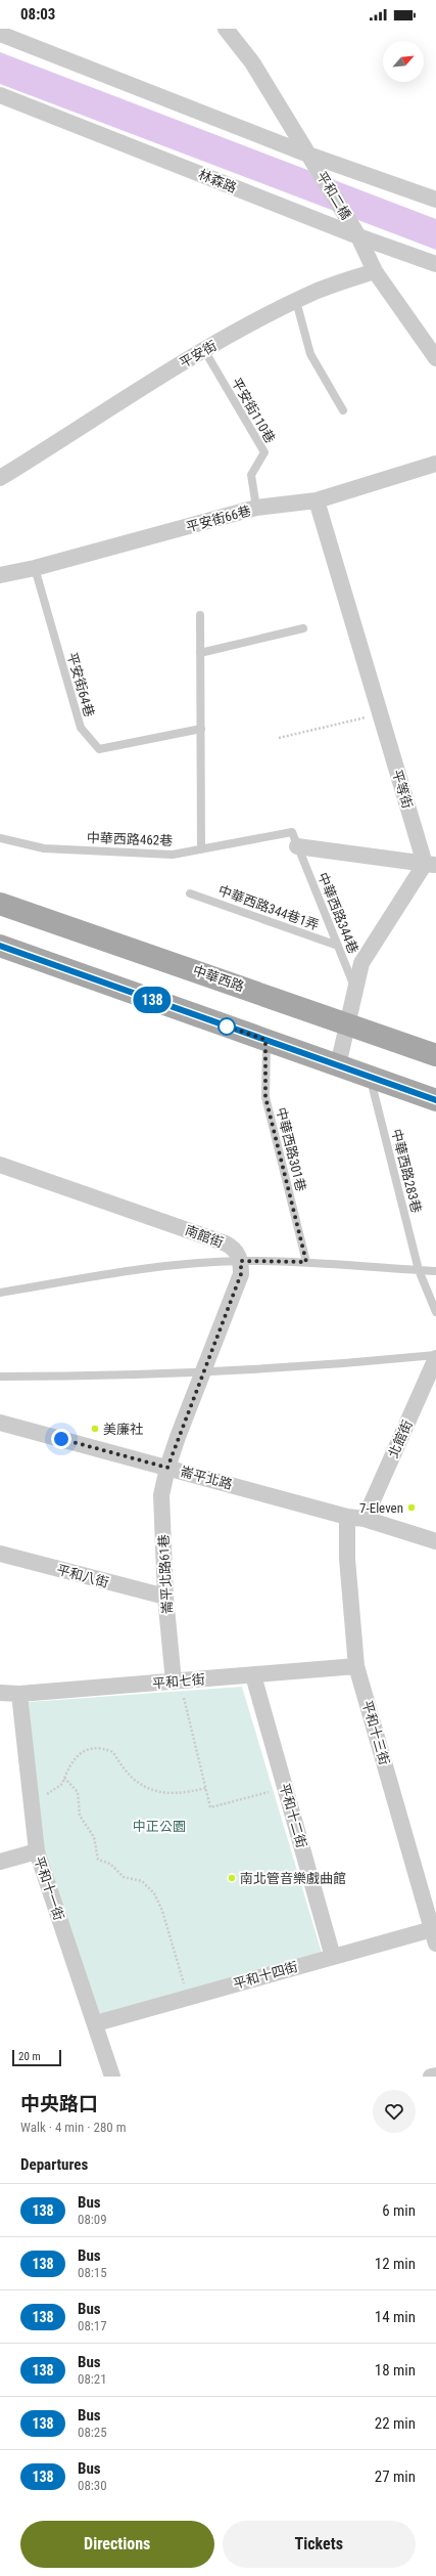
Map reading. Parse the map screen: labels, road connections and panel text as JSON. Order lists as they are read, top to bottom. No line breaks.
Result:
{"streets":{"main road":["中華西路"],"street":["林森路","平和二橋","平安街","平安街66巷","平等街","南館街","北館街","崙平北路","崙平北路61巷","平和八街","平和七街","平和十三街","平和十二街","平和十一街","平和十四街"],"lane":["平安街110巷","平安街64巷","中華西路462巷","中華西路344巷1弄","中華西路344巷","中華西路301巷","中華西路283巷"]},"crossings":[["林森路","平和二橋"],["平安街","平安街110巷"],["平安街110巷","平安街66巷"],["平安街66巷","平安街64巷"],["平安街66巷","平等街"],["中華西路462巷","中華西路344巷"],["中華西路344巷1弄","中華西路344巷"],["北館街","崙平北路"],["崙平北路","崙平北路61巷"],["崙平北路","平和十三街"],["崙平北路61巷","平和八街"],["崙平北路61巷","平和七街"],["平和七街","平和十三街"],["平和七街","平和十二街"],["平和七街","平和十一街"],["平和十三街","平和十四街"],["平和十二街","平和十四街"],["平和十一街","平和十四街"]],"parks":["中正公園"],"places":["美廉社","7-Eleven","南北管音樂戲曲館"],"lines":["bus line 138"],"scale_bar":"20 m","north":"top right","page":{"status":"08:03","on_map":"138","scale":"20 m","heading":[["中央路口","Walk · 4 min · 280 m"],"Departures"],"list":[{"mark":"138","name":"Bus","note":"08:09","value":"6 min"},{"mark":"138","name":"Bus","note":"08:15","value":"12 min"},{"mark":"138","name":"Bus","note":"08:17","value":"14 min"},{"mark":"138","name":"Bus","note":"08:21","value":"18 min"},{"mark":"138","name":"Bus","note":"08:25","value":"22 min"},{"mark":"138","name":"Bus","note":"08:30","value":"27 min"}],"buttons":["Directions","Tickets"]}}
